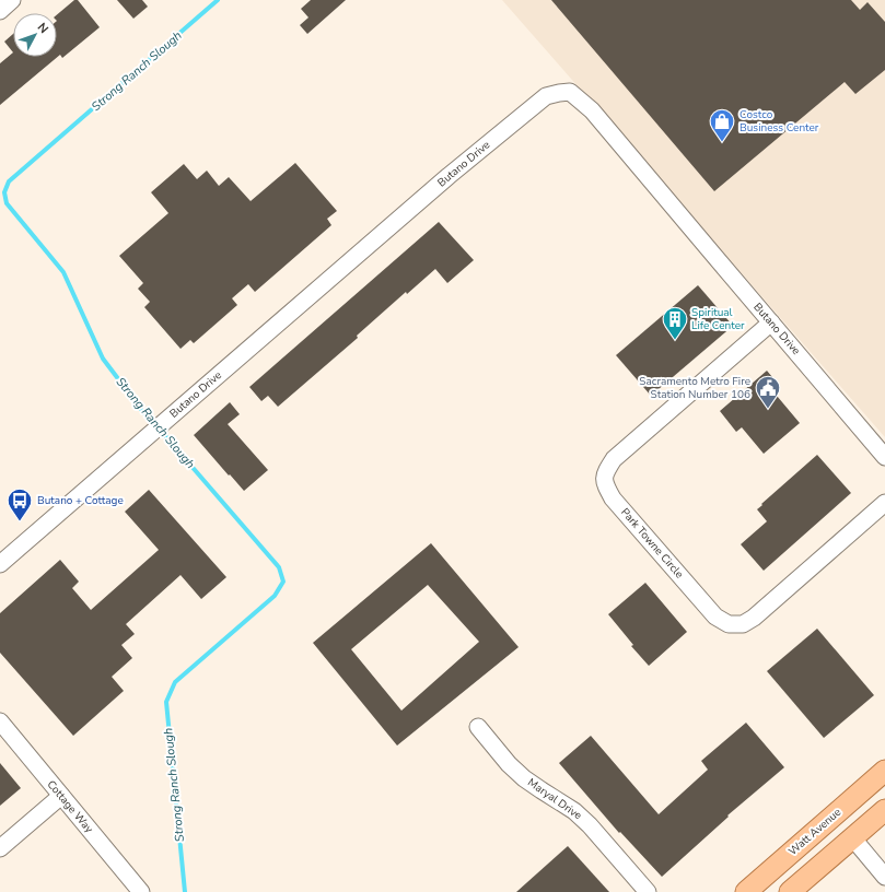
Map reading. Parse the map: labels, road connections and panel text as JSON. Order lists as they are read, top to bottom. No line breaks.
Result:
{"streets":{"main road":["Watt Avenue"],"street":["Butano Drive","Park Towne Circle","Maryal Drive","Cottage Way"]},"crossings":[["Butano Drive","Park Towne Circle"]],"water":["Strong Ranch Slough"],"places":{"shop":["Costco Business Center"],"building":["Spiritual Life Center"],"public building":["Sacramento Metro Fire Station Number 106"],"bus stop":["Butano + Cottage"]},"north":"top right"}
